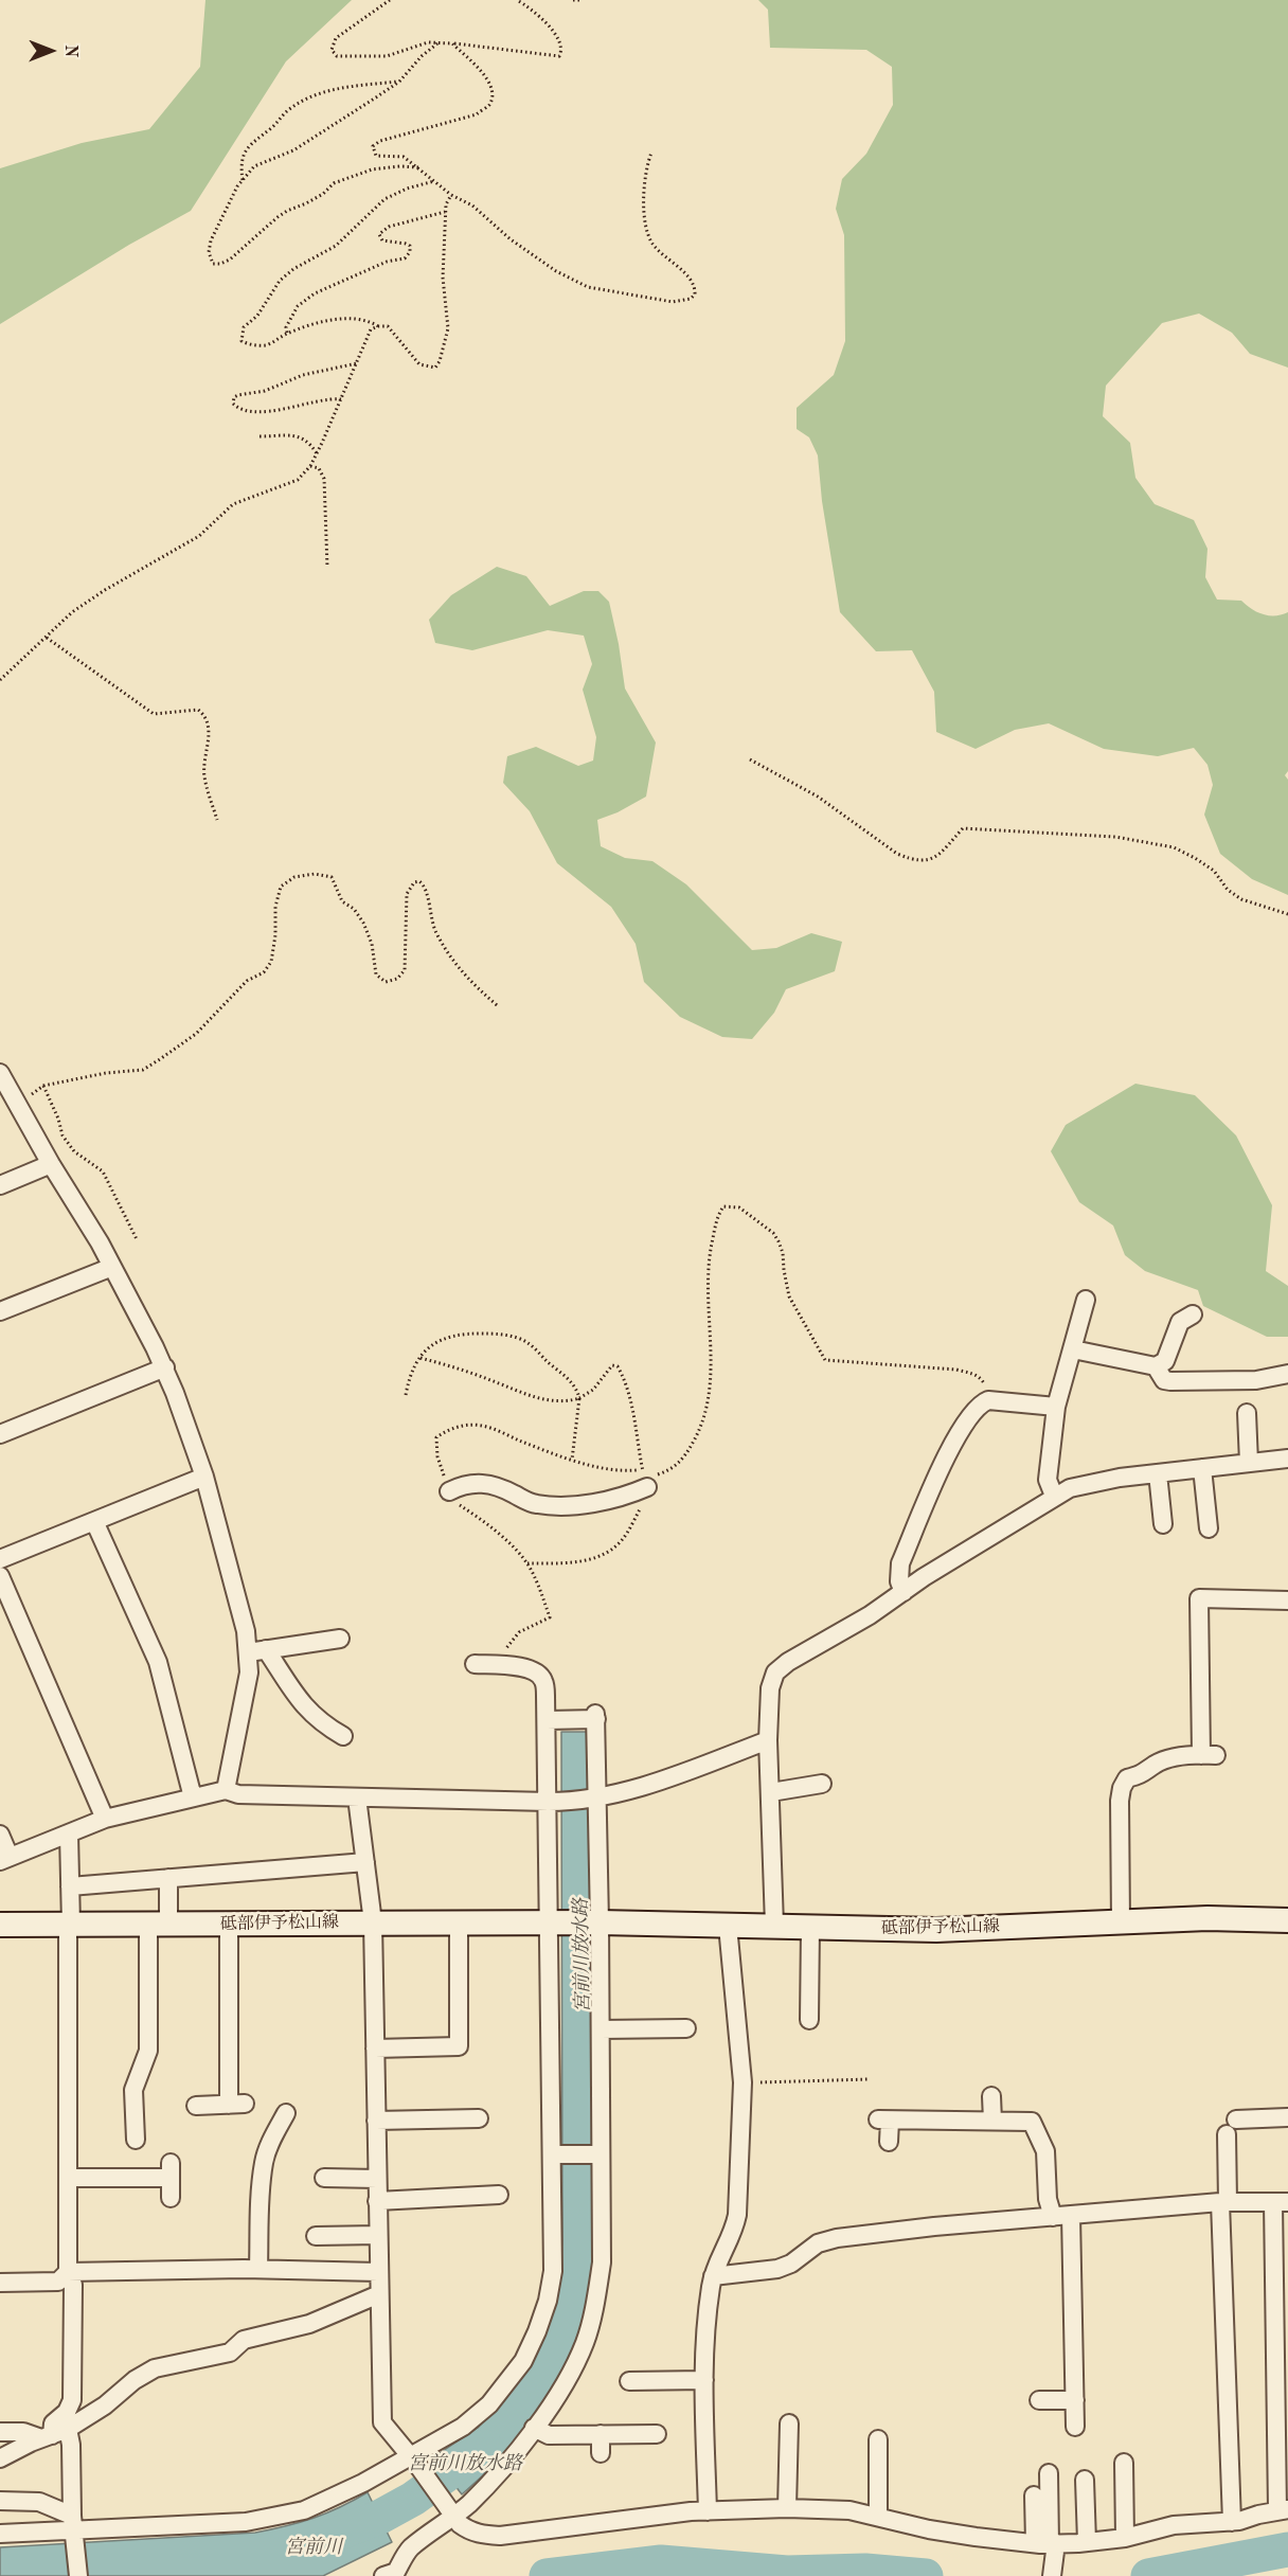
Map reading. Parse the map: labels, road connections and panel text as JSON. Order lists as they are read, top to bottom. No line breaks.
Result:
{"streets":{"main road":["砥部伊予松山線"]},"water":["宮前川放水路","宮前川"],"north":"right"}
